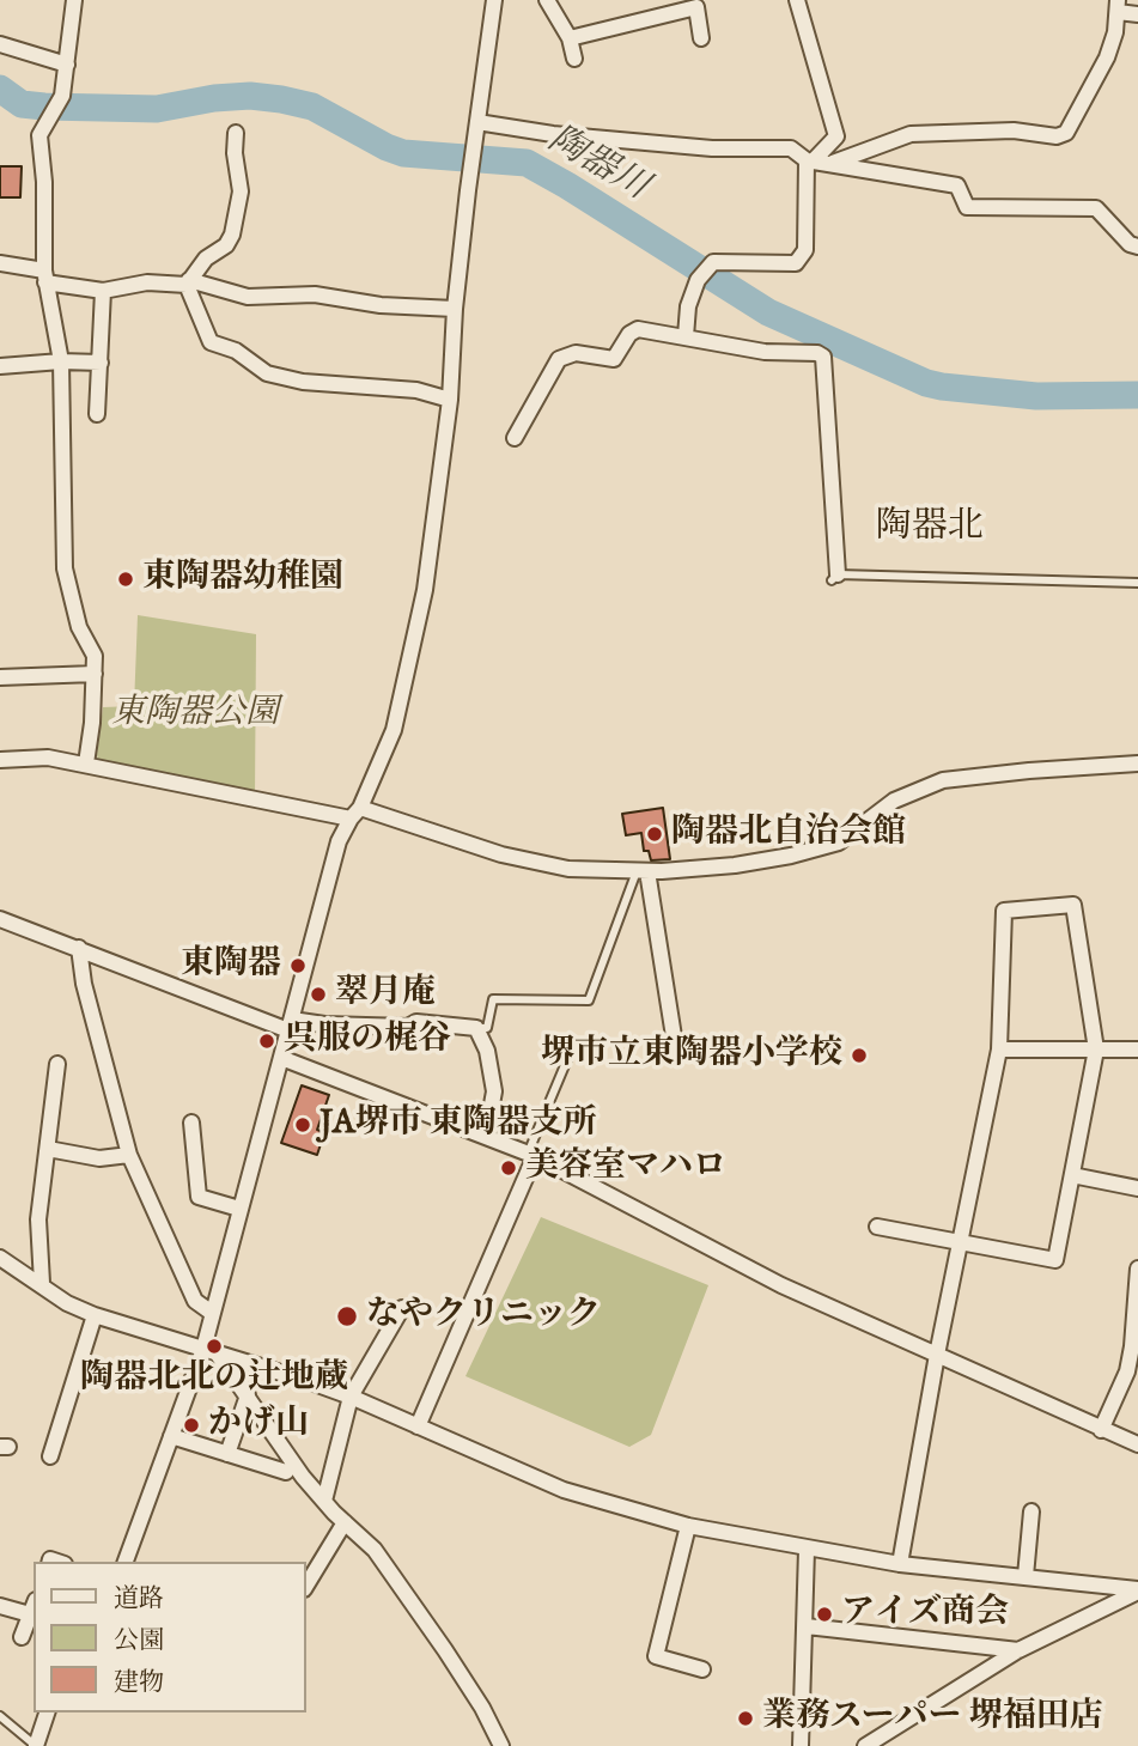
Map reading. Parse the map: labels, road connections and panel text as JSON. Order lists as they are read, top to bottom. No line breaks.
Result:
{"districts":["陶器北"],"water":["陶器川"],"parks":["東陶器公園"],"places":["東陶器幼稚園","陶器北自治会館","東陶器","翠月庵","呉服の梶谷","堺市立東陶器小学校","JA堺市 東陶器支所","美容室マハロ","なやクリニック","陶器北北の辻地蔵","かげ山","アイズ商会","業務スーパー 堺福田店"],"legend":["道路","公園","建物"]}
